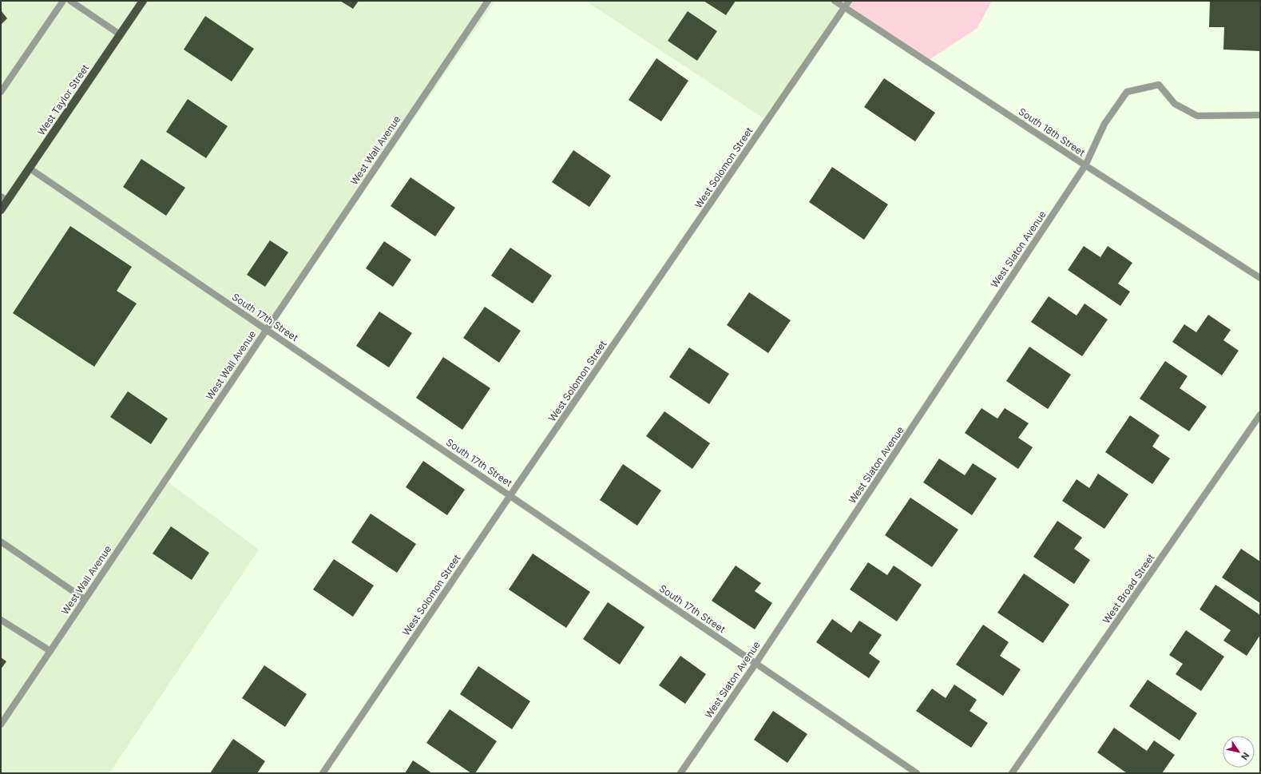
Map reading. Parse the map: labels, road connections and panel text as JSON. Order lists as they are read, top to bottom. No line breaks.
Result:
{"streets":{"main road":["West Taylor Street"],"street":["South 18th Street","West Wall Avenue","West Solomon Street","West Slaton Avenue","South 17th Street","West Broad Street"]},"crossings":[["West Taylor Street","South 17th Street"],["South 18th Street","West Solomon Street"],["South 18th Street","West Slaton Avenue"],["West Wall Avenue","South 17th Street"],["West Solomon Street","South 17th Street"],["West Slaton Avenue","South 17th Street"]],"north":"bottom right"}
